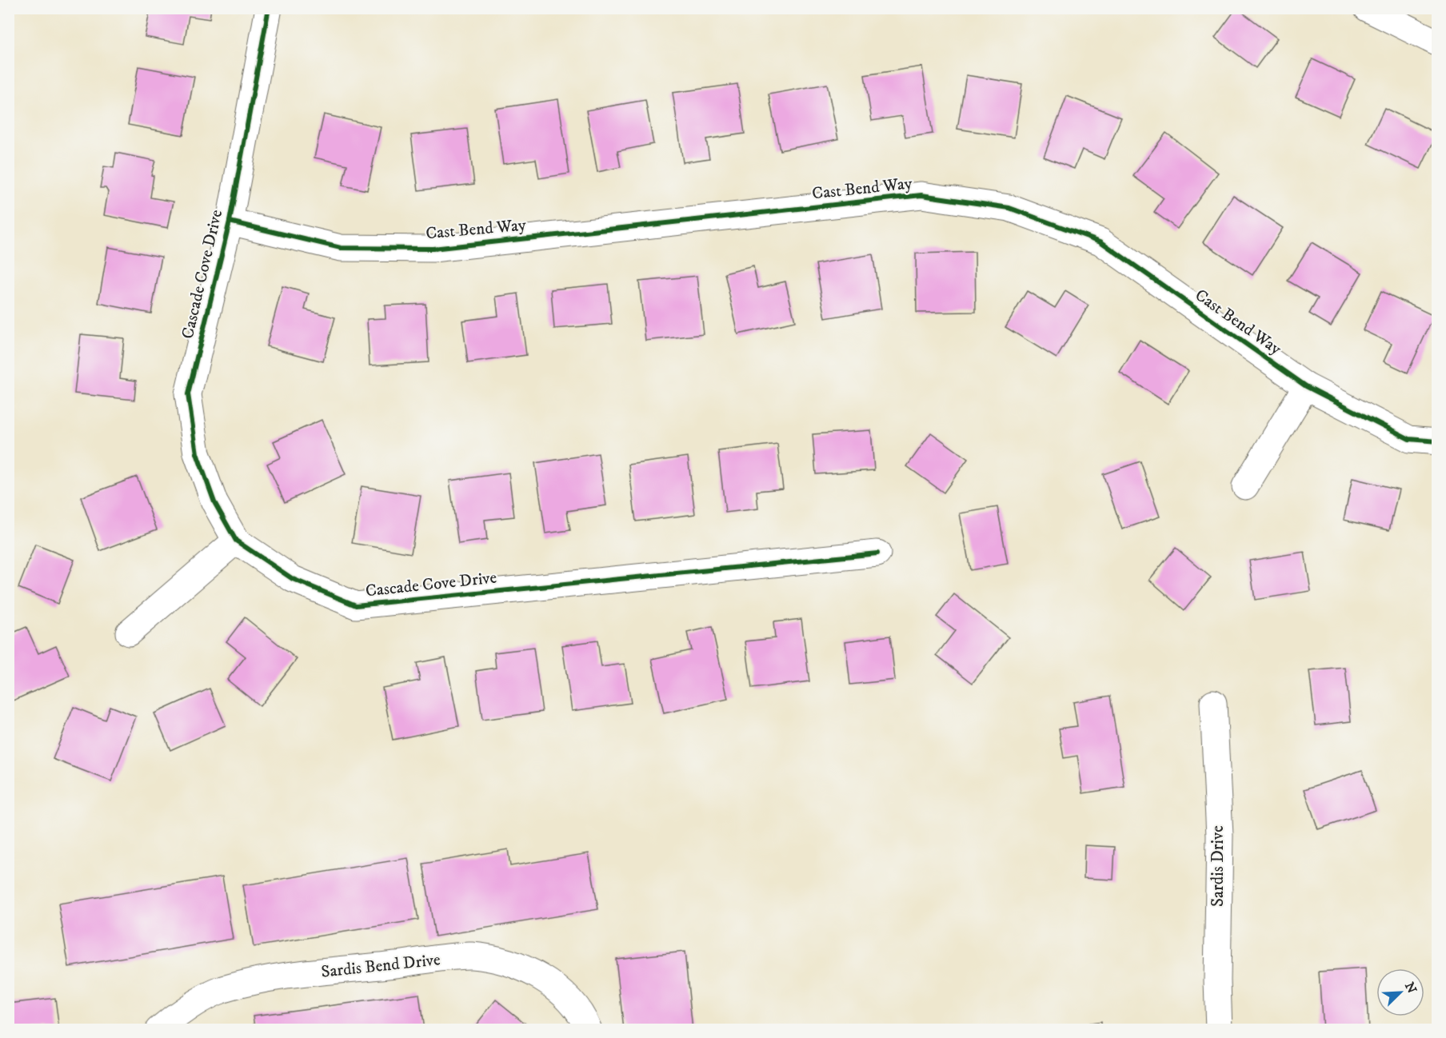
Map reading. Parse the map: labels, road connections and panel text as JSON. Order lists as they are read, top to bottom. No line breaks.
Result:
{"streets":{"street":["Cast Bend Way","Cascade Cove Drive","Sardis Drive","Sardis Bend Drive"]},"crossings":[["Cast Bend Way","Cascade Cove Drive"]],"north":"top right"}
